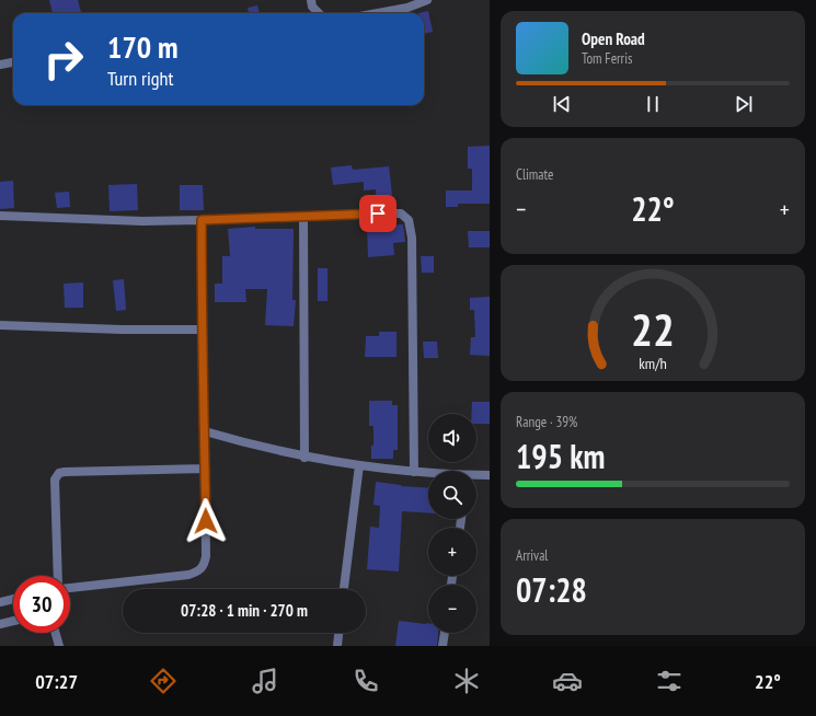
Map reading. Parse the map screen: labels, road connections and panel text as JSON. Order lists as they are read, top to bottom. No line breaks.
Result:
{"page":{"turn":["170 m","Turn right"],"song":["Open Road","Tom Ferris"],"tile":["Climate",["Range · 39%","195 km"],["Arrival","07:28"]],"heat":["−","22°","+"],"map_buttons":["+","−"],"limit":"30","trip":"07:28 · 1 min · 270 m","tabs":["07:27","22°"],"gauge":["22","km/h"]}}
